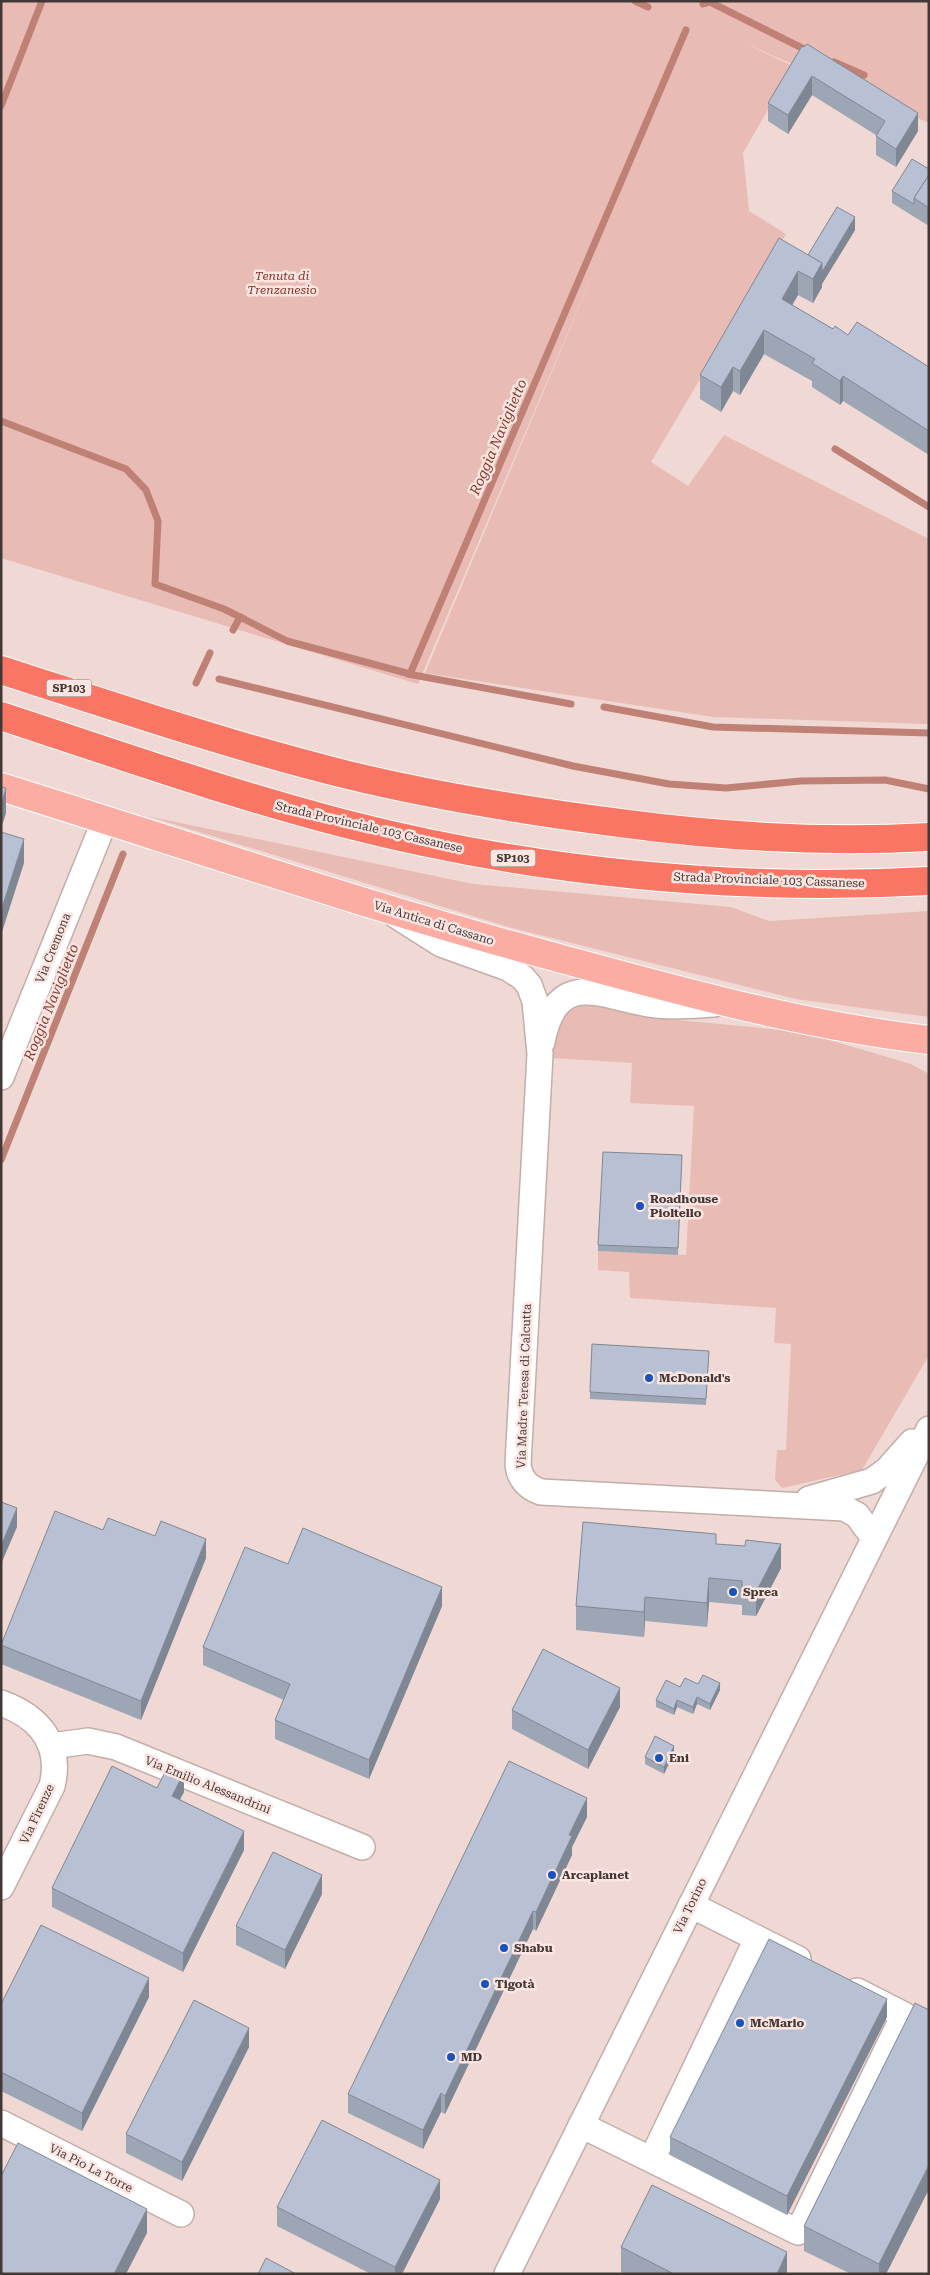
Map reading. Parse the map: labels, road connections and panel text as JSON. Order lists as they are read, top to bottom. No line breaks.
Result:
{"streets":{"highway":["SP103","Strada Provinciale 103 Cassanese"],"main road":["Via Antica di Cassano"],"street":["Via Cremona","Via Madre Teresa di Calcutta","Via Emilio Alessandrini","Via Firenze","Via Torino","Via Pio La Torre"]},"crossings":[["SP103","Strada Provinciale 103 Cassanese"],["Via Antica di Cassano","Via Cremona"],["Via Antica di Cassano","Via Madre Teresa di Calcutta"],["Via Madre Teresa di Calcutta","Via Torino"],["Via Emilio Alessandrini","Via Firenze"]],"water":["Roggia Naviglietto"],"parks":["Tenuta di Trenzanesio"],"places":["Roadhouse Pioltello","McDonald's","Sprea","Eni","Arcaplanet","Shabu","Tigotà","McMario","MD"]}
